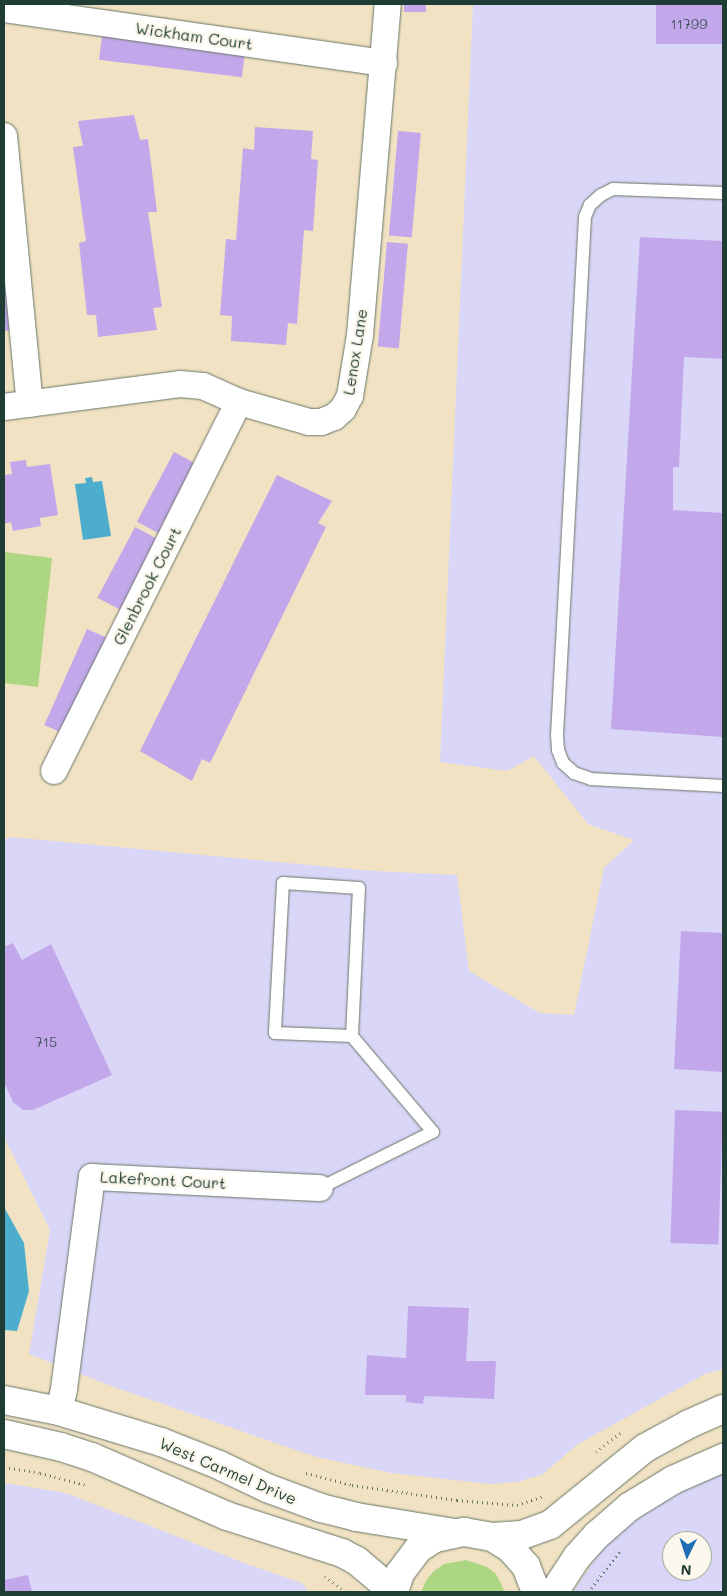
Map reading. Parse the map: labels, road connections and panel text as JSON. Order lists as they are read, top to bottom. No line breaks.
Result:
{"streets":{"street":["Wickham Court","Lenox Lane","Glenbrook Court","Lakefront Court","West Carmel Drive"]},"crossings":[["Wickham Court","Lenox Lane"],["Lenox Lane","Glenbrook Court"],["Lakefront Court","West Carmel Drive"]],"house_numbers":["11799","715"],"north":"bottom"}
